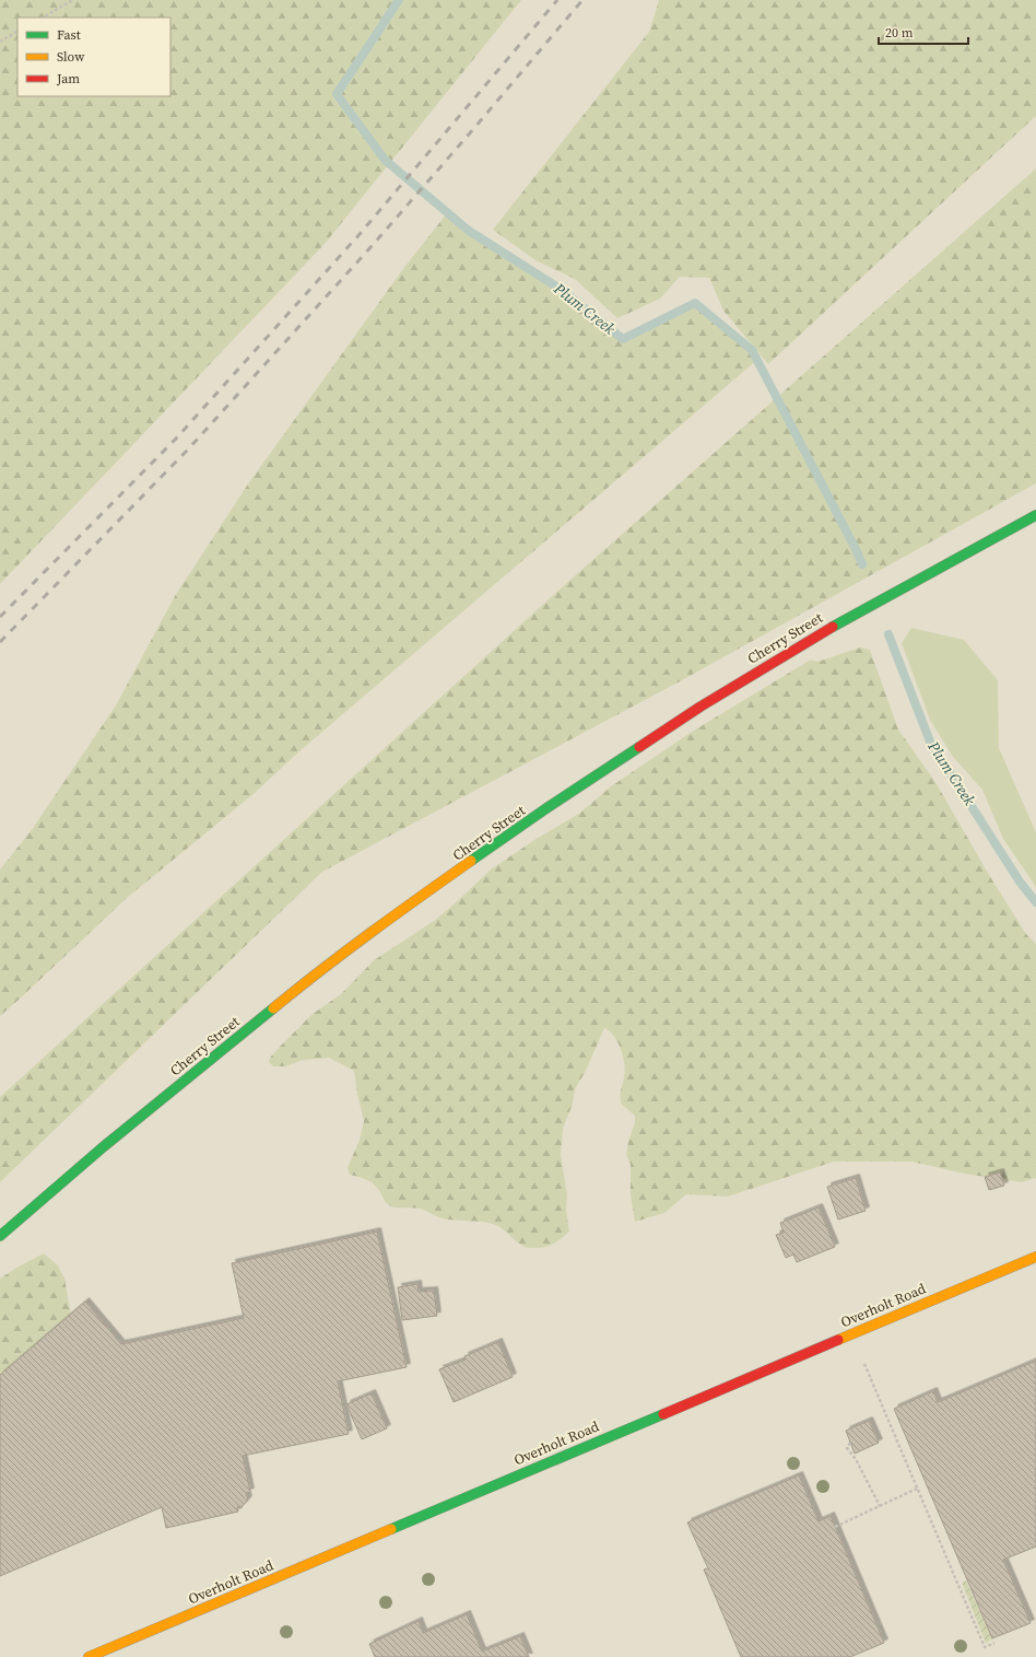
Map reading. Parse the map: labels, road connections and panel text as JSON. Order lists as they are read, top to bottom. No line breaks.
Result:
{"streets":{"street":["Cherry Street","Overholt Road"]},"water":["Plum Creek"],"legend":["Fast","Slow","Jam"],"scale_bar":"20 m"}
